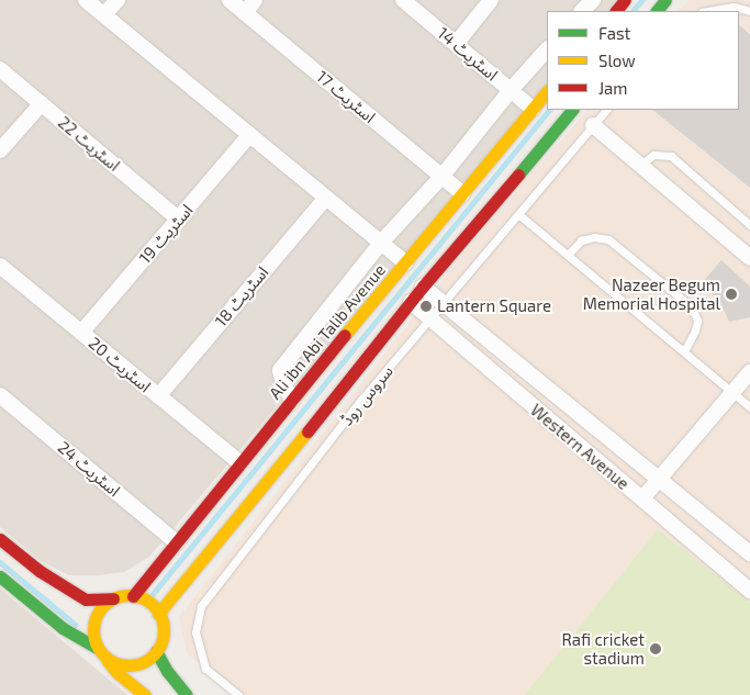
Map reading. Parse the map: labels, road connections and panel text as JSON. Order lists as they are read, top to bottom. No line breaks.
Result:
{"streets":{"main road":["Ali ibn Abi Talib Avenue"],"street":["اسٹریٹ 14","اسٹریٹ 17","اسٹریٹ 22","اسٹریٹ 19","اسٹریٹ 18","اسٹریٹ 20","Western Avenue","اسٹریٹ 24"],"lane":["سروس روڈ"]},"crossings":[["اسٹریٹ 14","Ali ibn Abi Talib Avenue"],["اسٹریٹ 17","Ali ibn Abi Talib Avenue"],["اسٹریٹ 22","اسٹریٹ 19"],["اسٹریٹ 19","اسٹریٹ 20"],["اسٹریٹ 18","اسٹریٹ 20"],["Ali ibn Abi Talib Avenue","اسٹریٹ 20"],["Ali ibn Abi Talib Avenue","اسٹریٹ 24"],["سروس روڈ","Western Avenue"]],"places":["Nazeer Begum Memorial Hospital","Lantern Square","Rafi cricket stadium"],"legend":["Fast","Slow","Jam"]}
